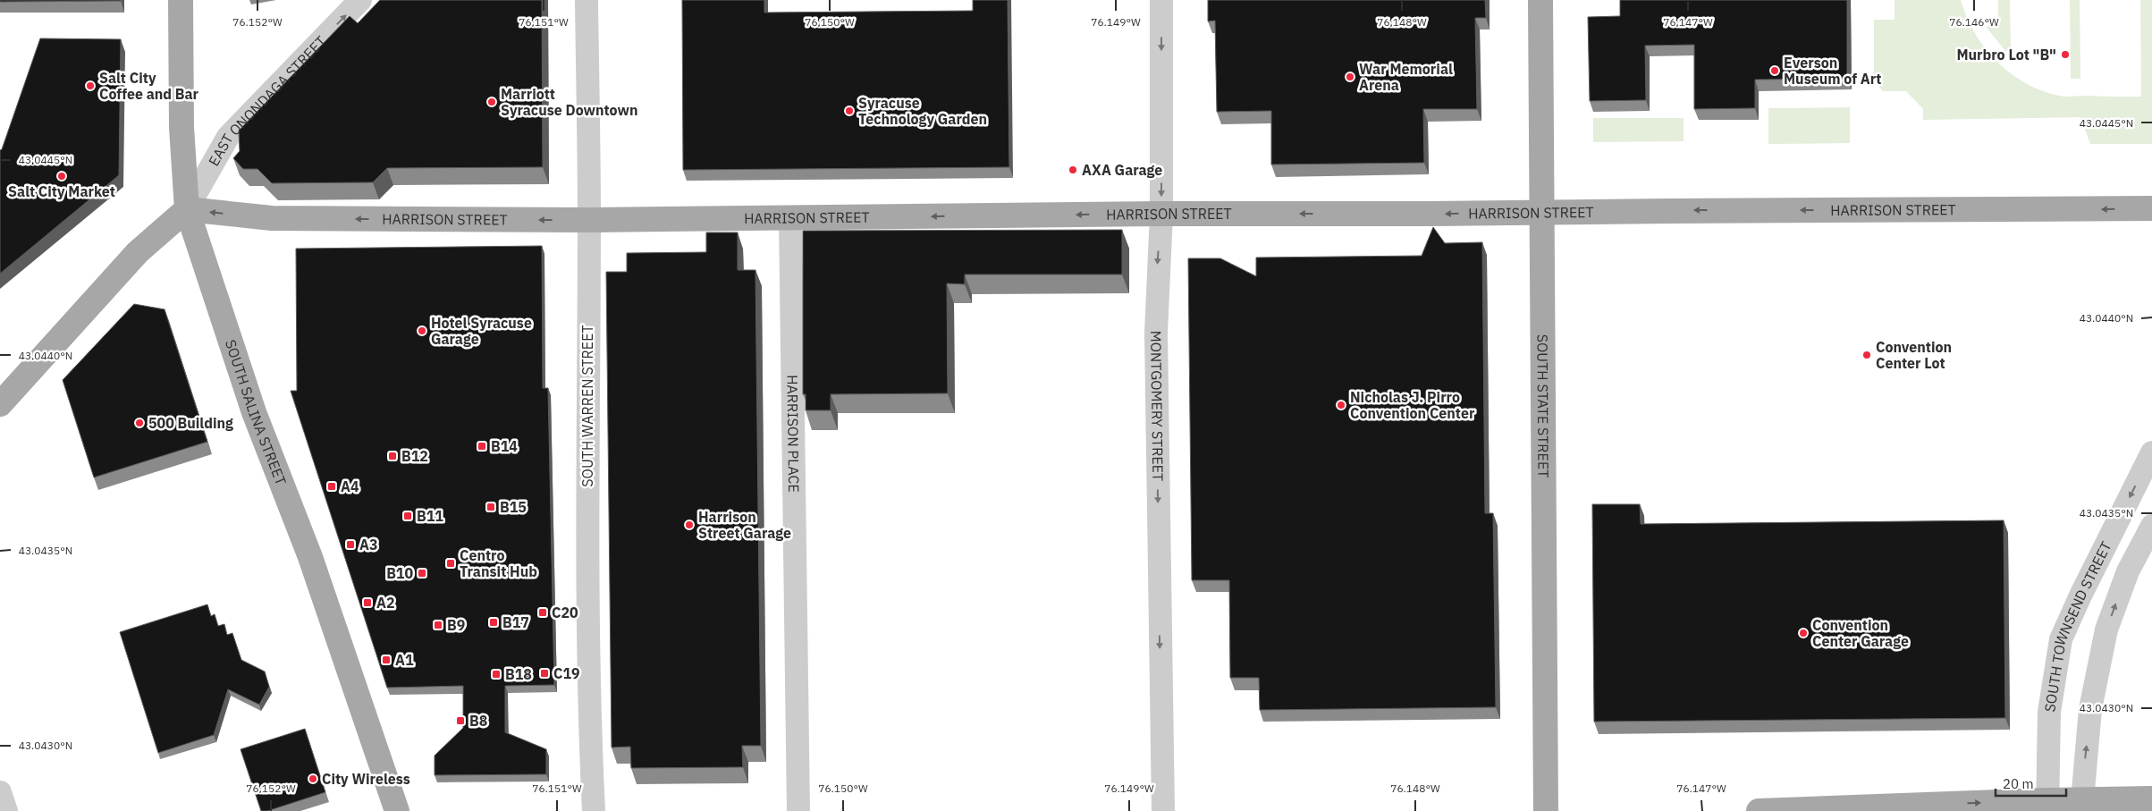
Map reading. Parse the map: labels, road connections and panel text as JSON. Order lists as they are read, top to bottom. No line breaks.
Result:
{"streets":{"main road":["HARRISON STREET","SOUTH STATE STREET","SOUTH SALINA STREET"],"street":["EAST ONONDAGA STREET","MONTGOMERY STREET","SOUTH WARREN STREET","HARRISON PLACE","SOUTH TOWNSEND STREET"]},"crossings":[["EAST ONONDAGA STREET","HARRISON STREET"],["EAST ONONDAGA STREET","SOUTH SALINA STREET"],["HARRISON STREET","MONTGOMERY STREET"],["HARRISON STREET","SOUTH STATE STREET"],["HARRISON STREET","SOUTH WARREN STREET"],["HARRISON STREET","SOUTH SALINA STREET"],["HARRISON STREET","HARRISON PLACE"]],"one_way":["EAST ONONDAGA STREET","HARRISON STREET","MONTGOMERY STREET"],"places":{"other":["Murbro Lot \"B\"","Everson Museum of Art","War Memorial Arena","Salt City Coffee and Bar","Marriott Syracuse Downtown","Syracuse Technology Garden","AXA Garage","Salt City Market","Hotel Syracuse Garage","Convention Center Lot","Nicholas J. Pirro Convention Center","500 Building","Harrison Street Garage","Convention Center Garage","City Wireless"],"transit":["B14","B12","A4","B15","B11","A3","Centro Transit Hub","B10","A2","C20","B17","B9","A1","C19","B18","B8"]},"scale_bar":"20 m","coordinates":["76.152°W","76.151°W","76.150°W","76.149°W","76.148°W","76.147°W","76.146°W","43.0445°N","43.0440°N","43.0435°N","43.0430°N"]}
